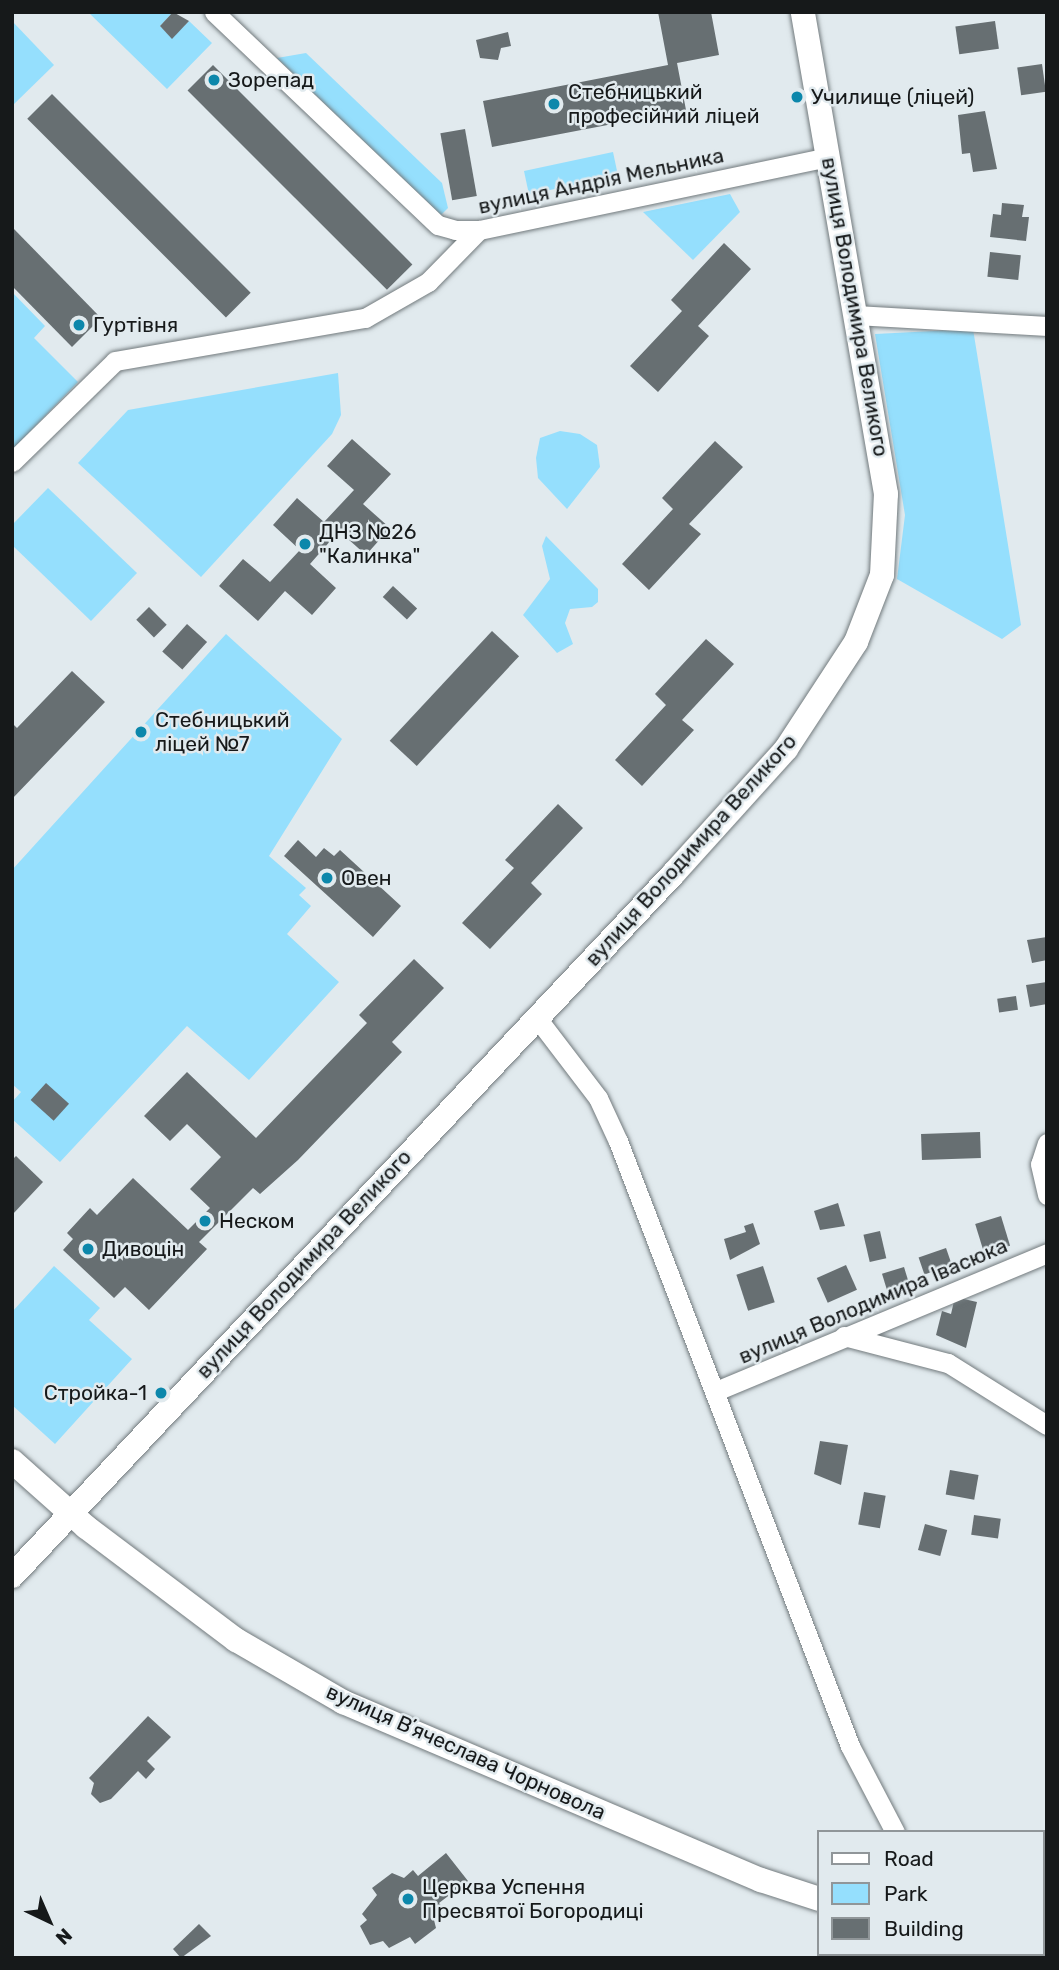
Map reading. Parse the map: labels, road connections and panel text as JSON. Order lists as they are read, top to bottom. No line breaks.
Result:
{"streets":{"street":["вулиця Андрія Мельника","вулиця Володимира Великого","вулиця Володимира Івасюка","вулиця Вʼячеслава Чорновола"]},"crossings":[["вулиця Андрія Мельника","вулиця Володимира Великого"],["вулиця Володимира Великого","вулиця Вʼячеслава Чорновола"]],"places":["Зорепад","Училище (ліцей)","Стебницький професійний ліцей","Гуртівня","ДНЗ №26 \"Калинка\"","Стебницький ліцей №7","Овен","Неском","Дивоцін","Стройка-1","Церква Успення Пресвятої Богородиці"],"legend":["Road","Park","Building"],"north":"bottom right"}
